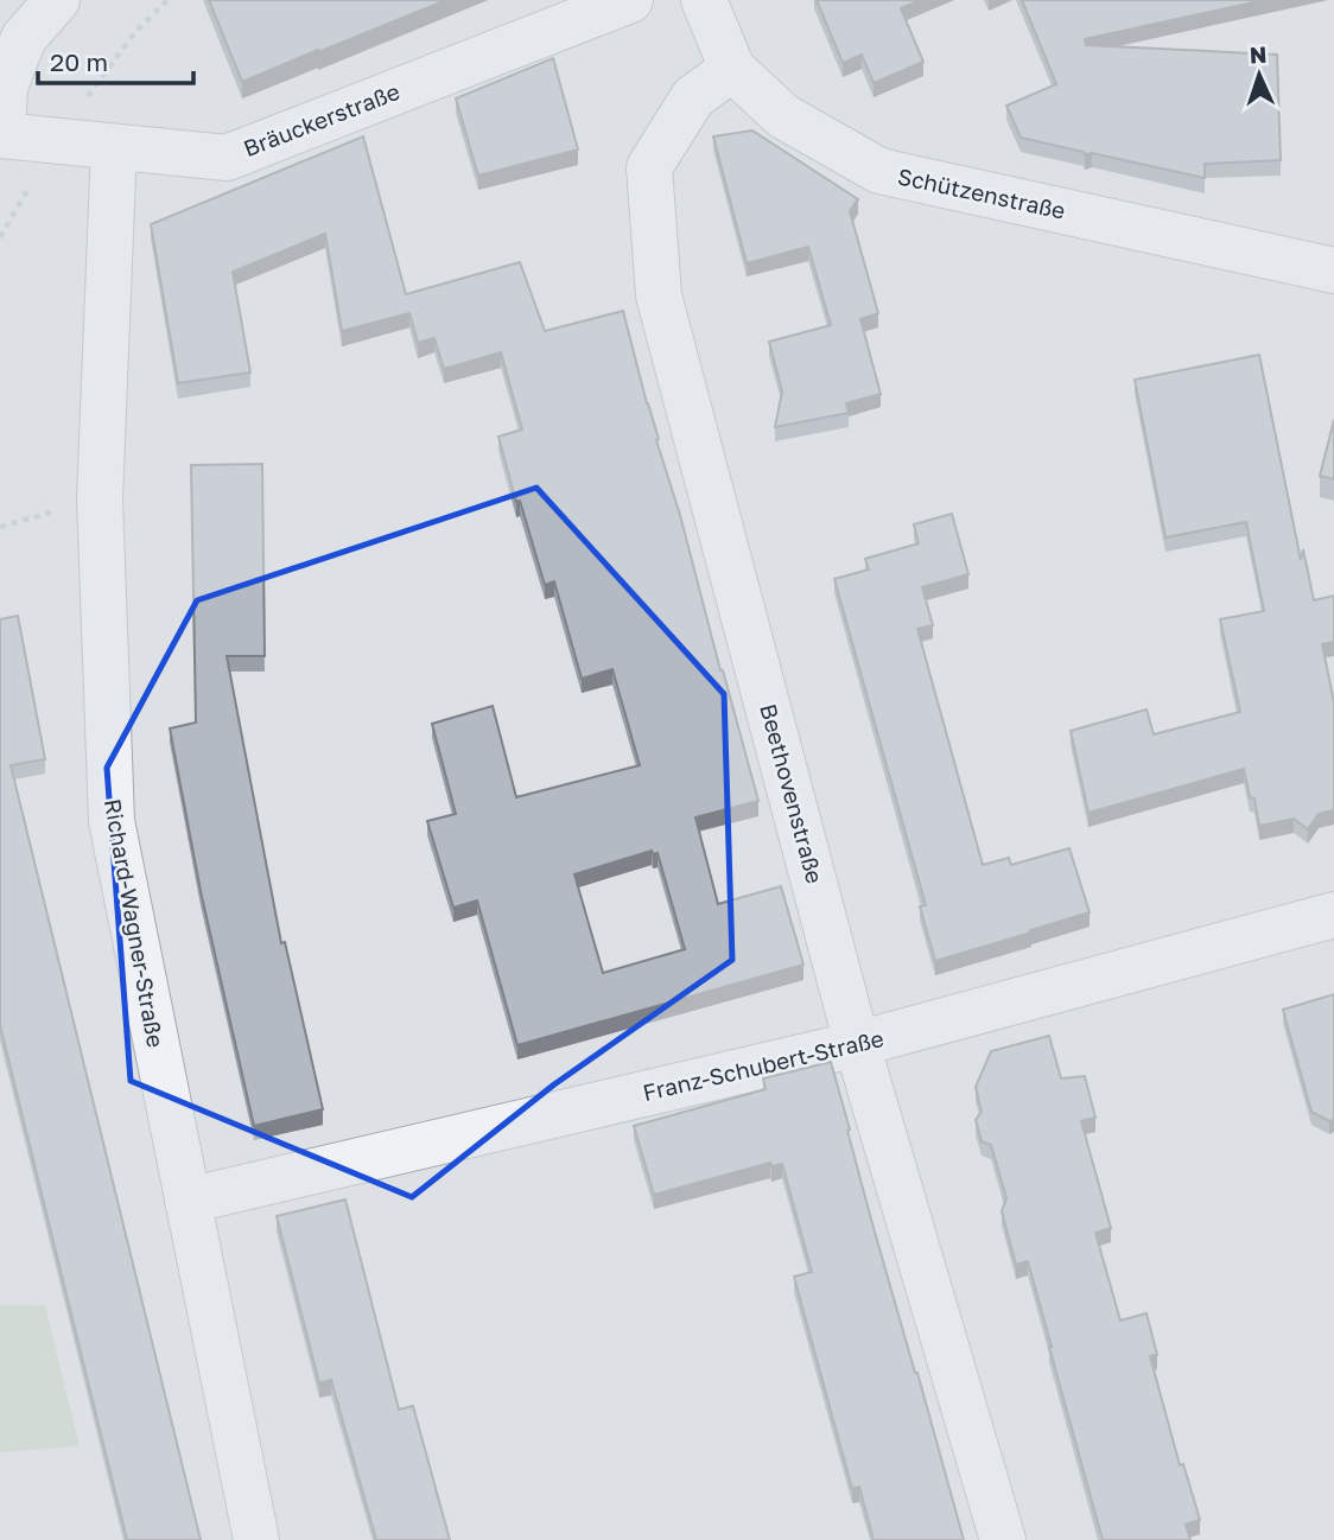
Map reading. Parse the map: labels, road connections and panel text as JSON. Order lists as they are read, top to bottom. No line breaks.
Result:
{"streets":{"street":["Bräuckerstraße","Schützenstraße","Beethovenstraße","Richard-Wagner-Straße","Franz-Schubert-Straße"]},"crossings":[["Bräuckerstraße","Richard-Wagner-Straße"],["Schützenstraße","Beethovenstraße"],["Beethovenstraße","Franz-Schubert-Straße"],["Richard-Wagner-Straße","Franz-Schubert-Straße"]],"scale_bar":"20 m","north":"top"}
